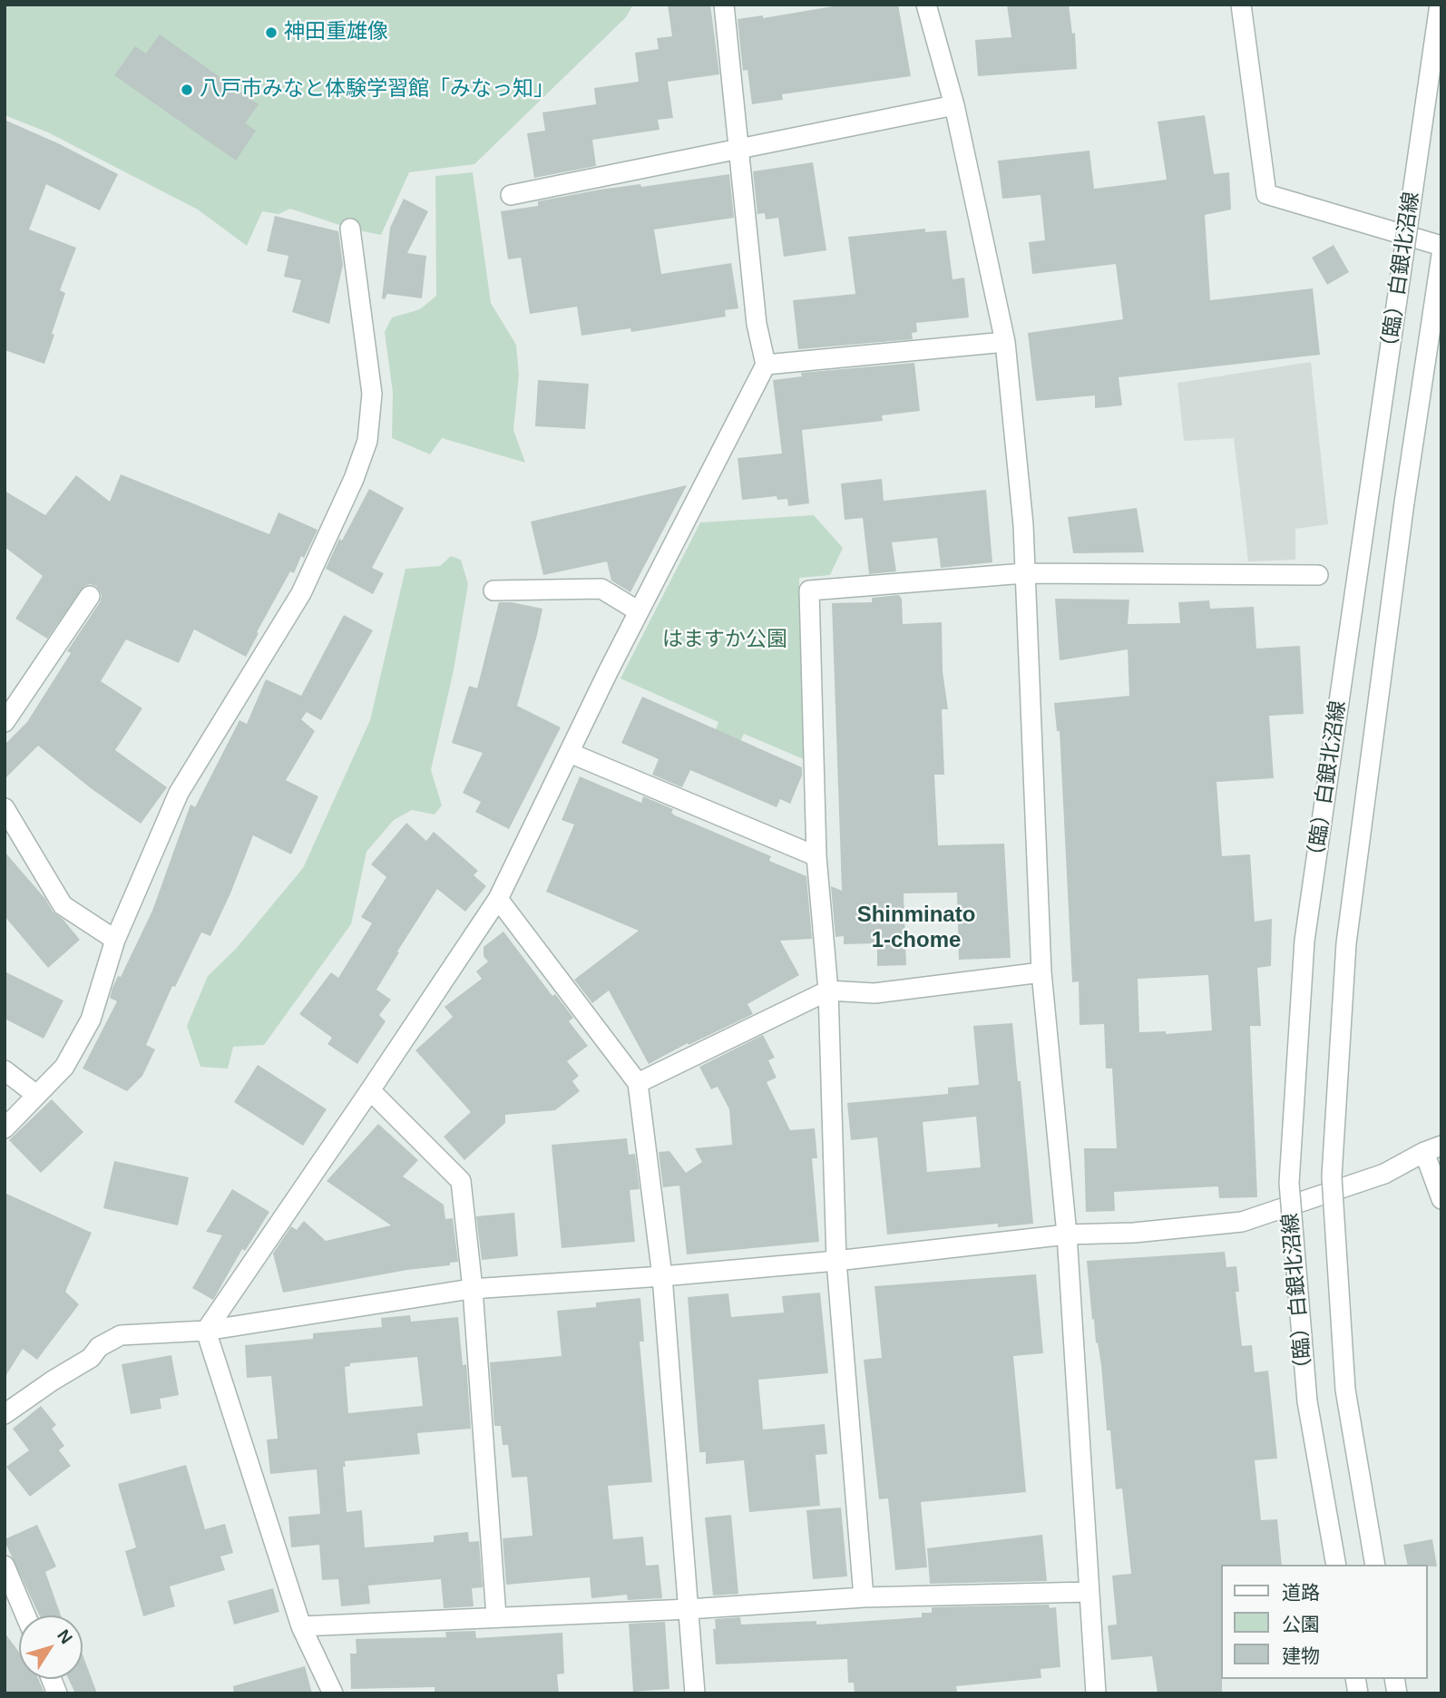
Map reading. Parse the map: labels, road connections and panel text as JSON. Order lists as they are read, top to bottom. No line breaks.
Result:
{"streets":{"street":["（臨）白銀北沼線"]},"districts":["Shinminato 1-chome"],"parks":["はますか公園"],"places":["神田重雄像","八戸市みなと体験学習館「みなっ知」"],"legend":["道路","公園","建物"],"north":"top right"}
